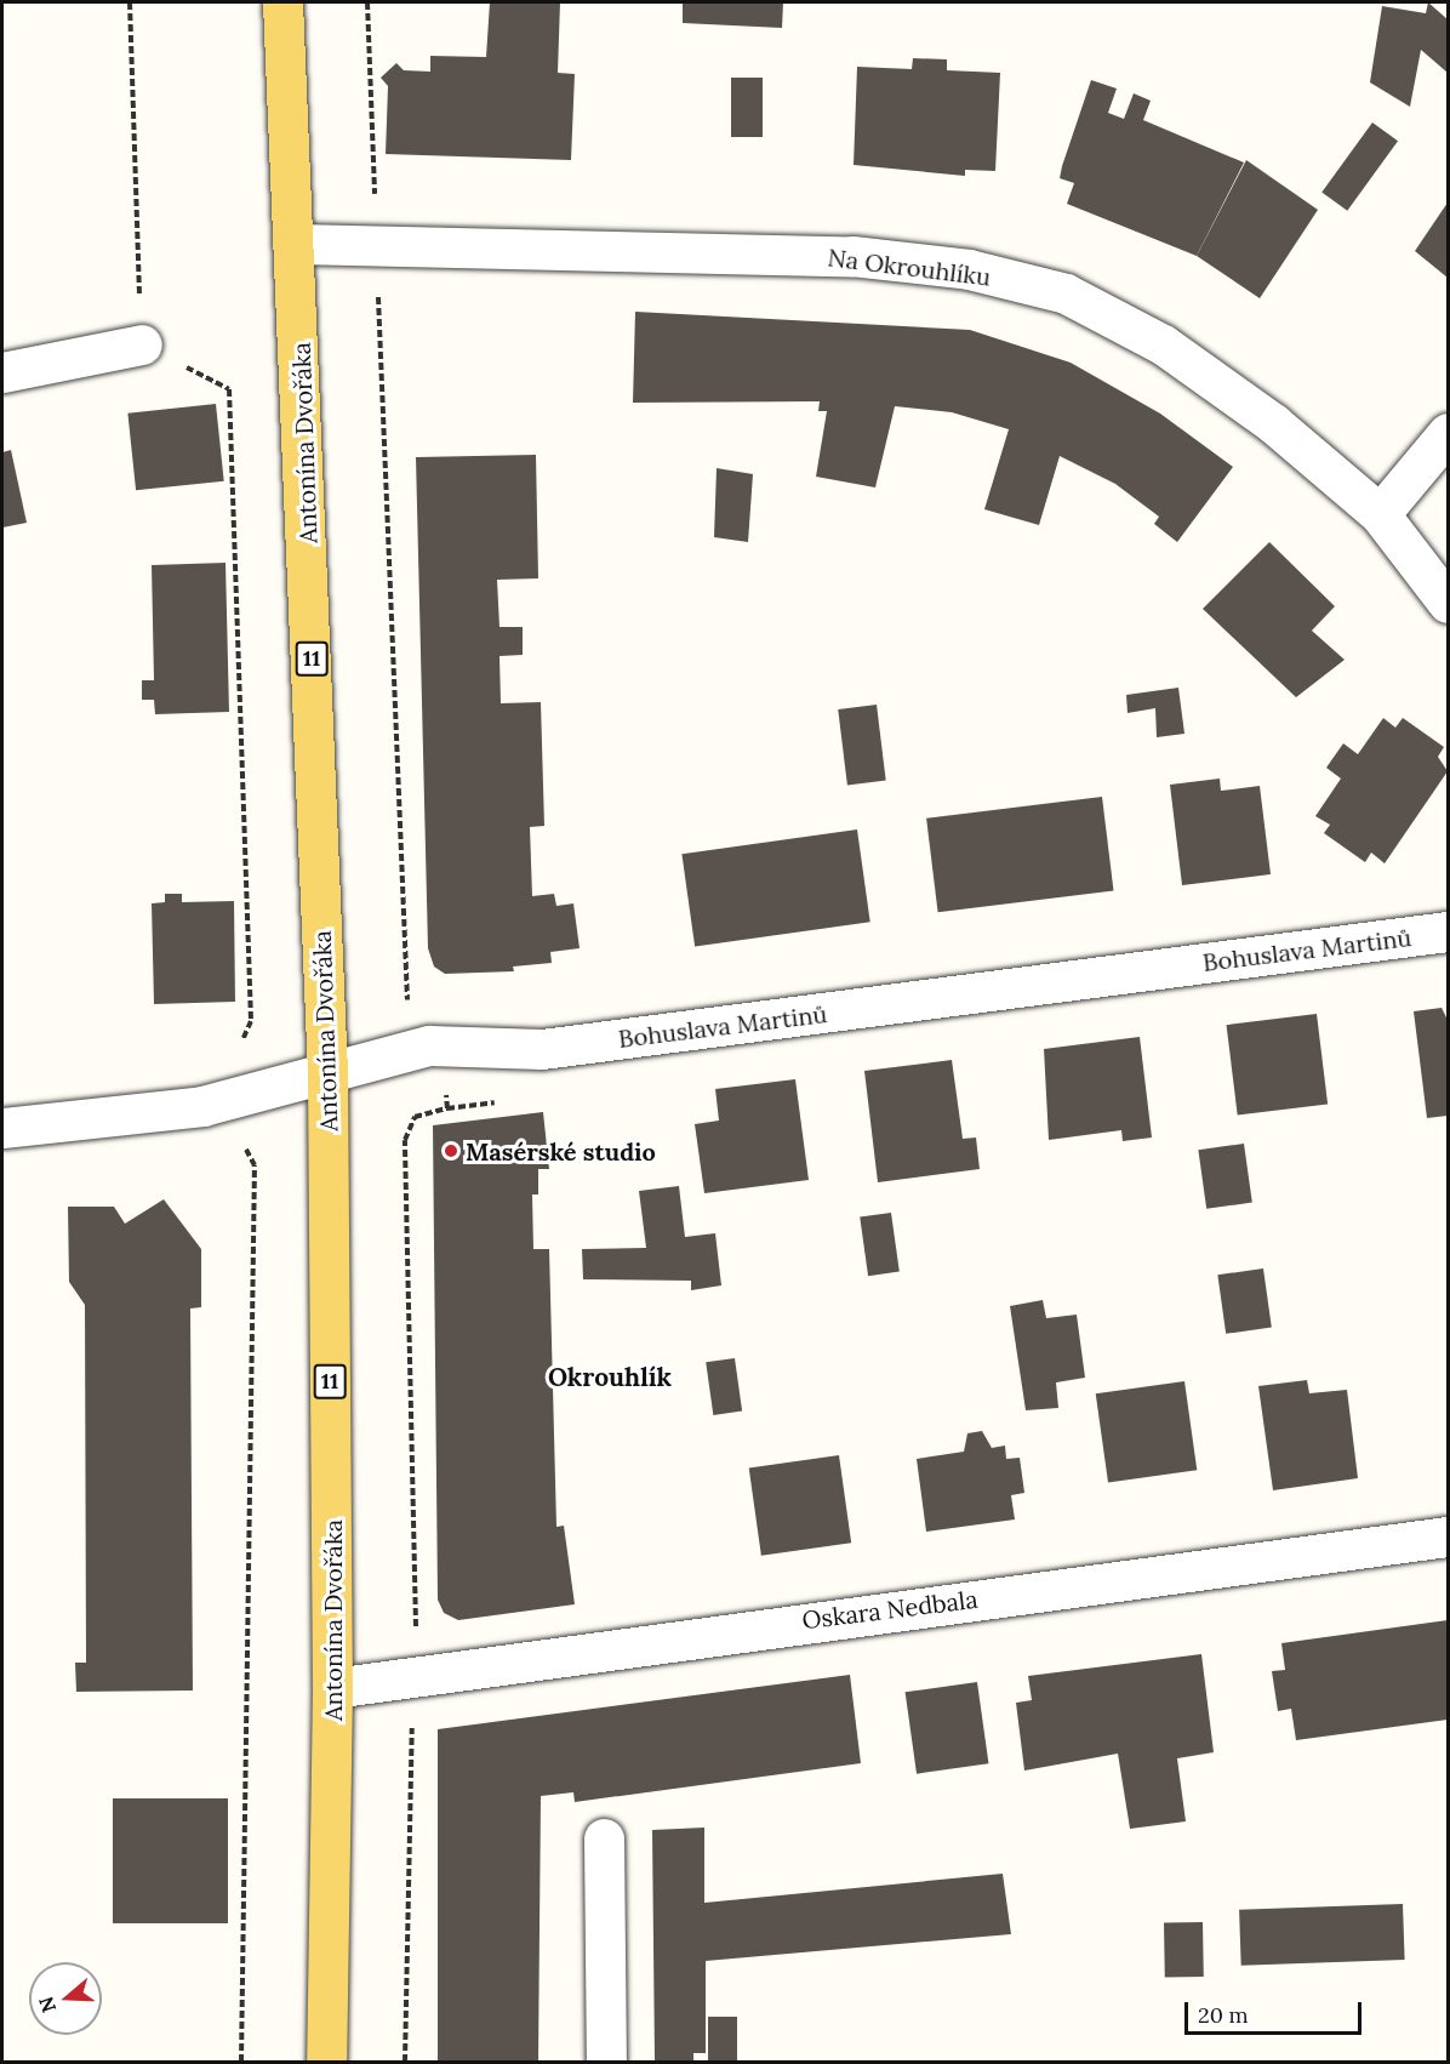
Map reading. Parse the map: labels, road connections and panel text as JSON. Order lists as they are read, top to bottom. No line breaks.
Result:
{"streets":{"main road":["Antonína Dvořáka","11"],"street":["Na Okrouhlíku","Bohuslava Martinů","Oskara Nedbala"]},"crossings":[["Na Okrouhlíku","Antonína Dvořáka"],["Antonína Dvořáka","Bohuslava Martinů"],["Antonína Dvořáka","Oskara Nedbala"]],"districts":["Okrouhlík"],"places":["Masérské studio"],"scale_bar":"20 m","north":"left"}
